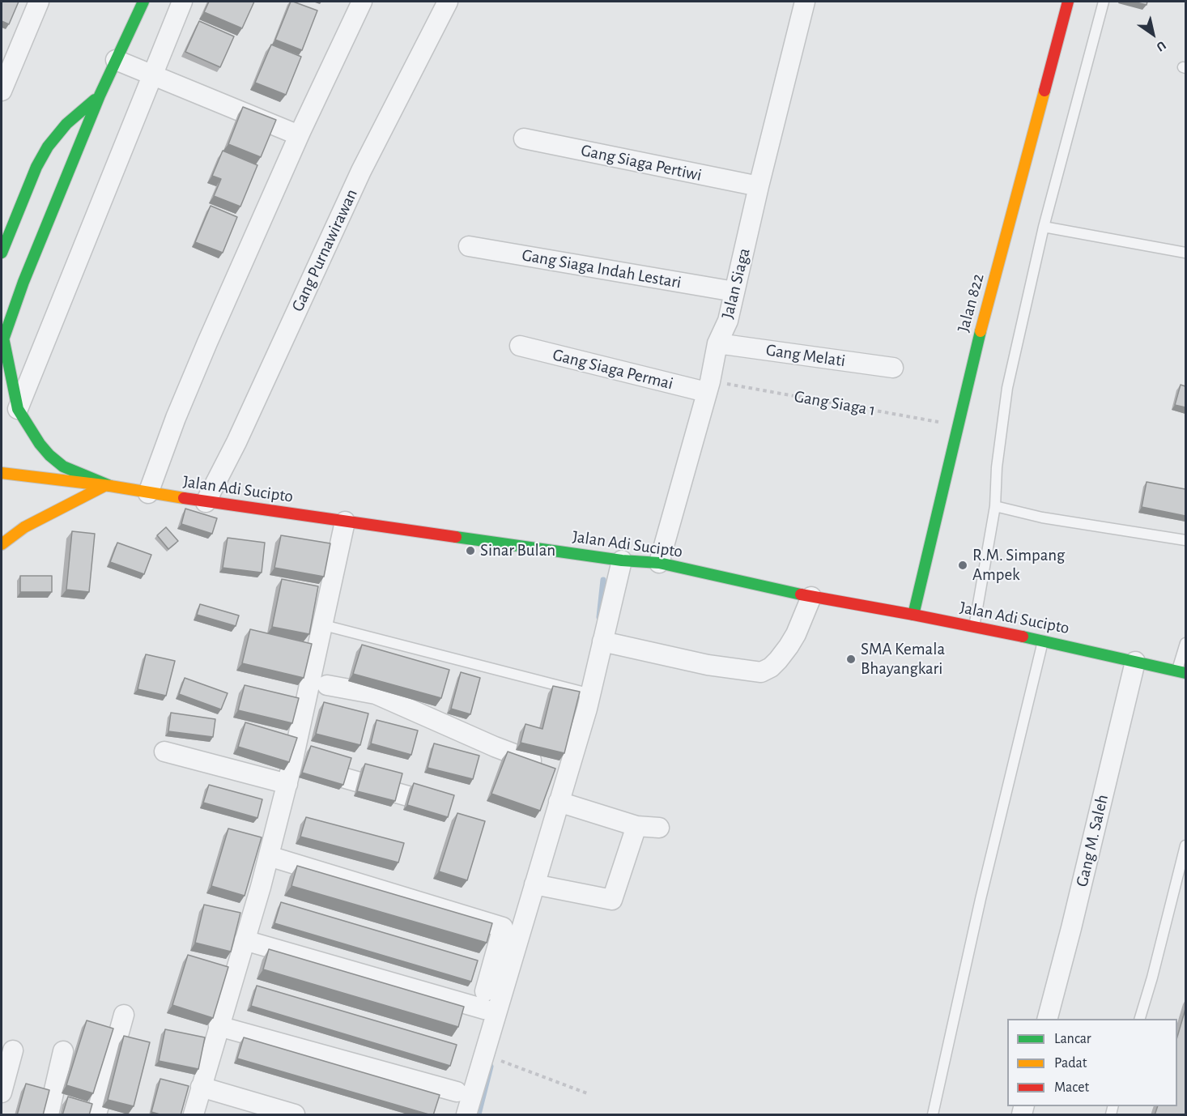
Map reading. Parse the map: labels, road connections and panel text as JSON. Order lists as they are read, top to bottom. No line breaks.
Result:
{"streets":{"main road":["Jalan 822","Jalan Adi Sucipto"],"street":["Gang Siaga Pertiwi","Gang Purnawirawan","Gang Siaga Indah Lestari","Jalan Siaga","Gang Melati","Gang Siaga Permai","Gang M. Saleh"],"path":["Gang Siaga 1"]},"crossings":[["Gang Siaga Pertiwi","Jalan Siaga"],["Gang Purnawirawan","Jalan Adi Sucipto"],["Gang Siaga Indah Lestari","Jalan Siaga"],["Jalan Siaga","Gang Melati"],["Jalan Siaga","Gang Siaga Permai"],["Jalan Siaga","Gang Siaga 1"],["Jalan Siaga","Jalan Adi Sucipto"],["Jalan 822","Gang Siaga 1"],["Jalan 822","Jalan Adi Sucipto"],["Gang Siaga Permai","Gang Siaga 1"],["Jalan Adi Sucipto","Gang M. Saleh"]],"places":["Sinar Bulan","R.M. Simpang Ampek","SMA Kemala Bhayangkari"],"legend":["Lancar","Padat","Macet"],"north":"bottom right"}
